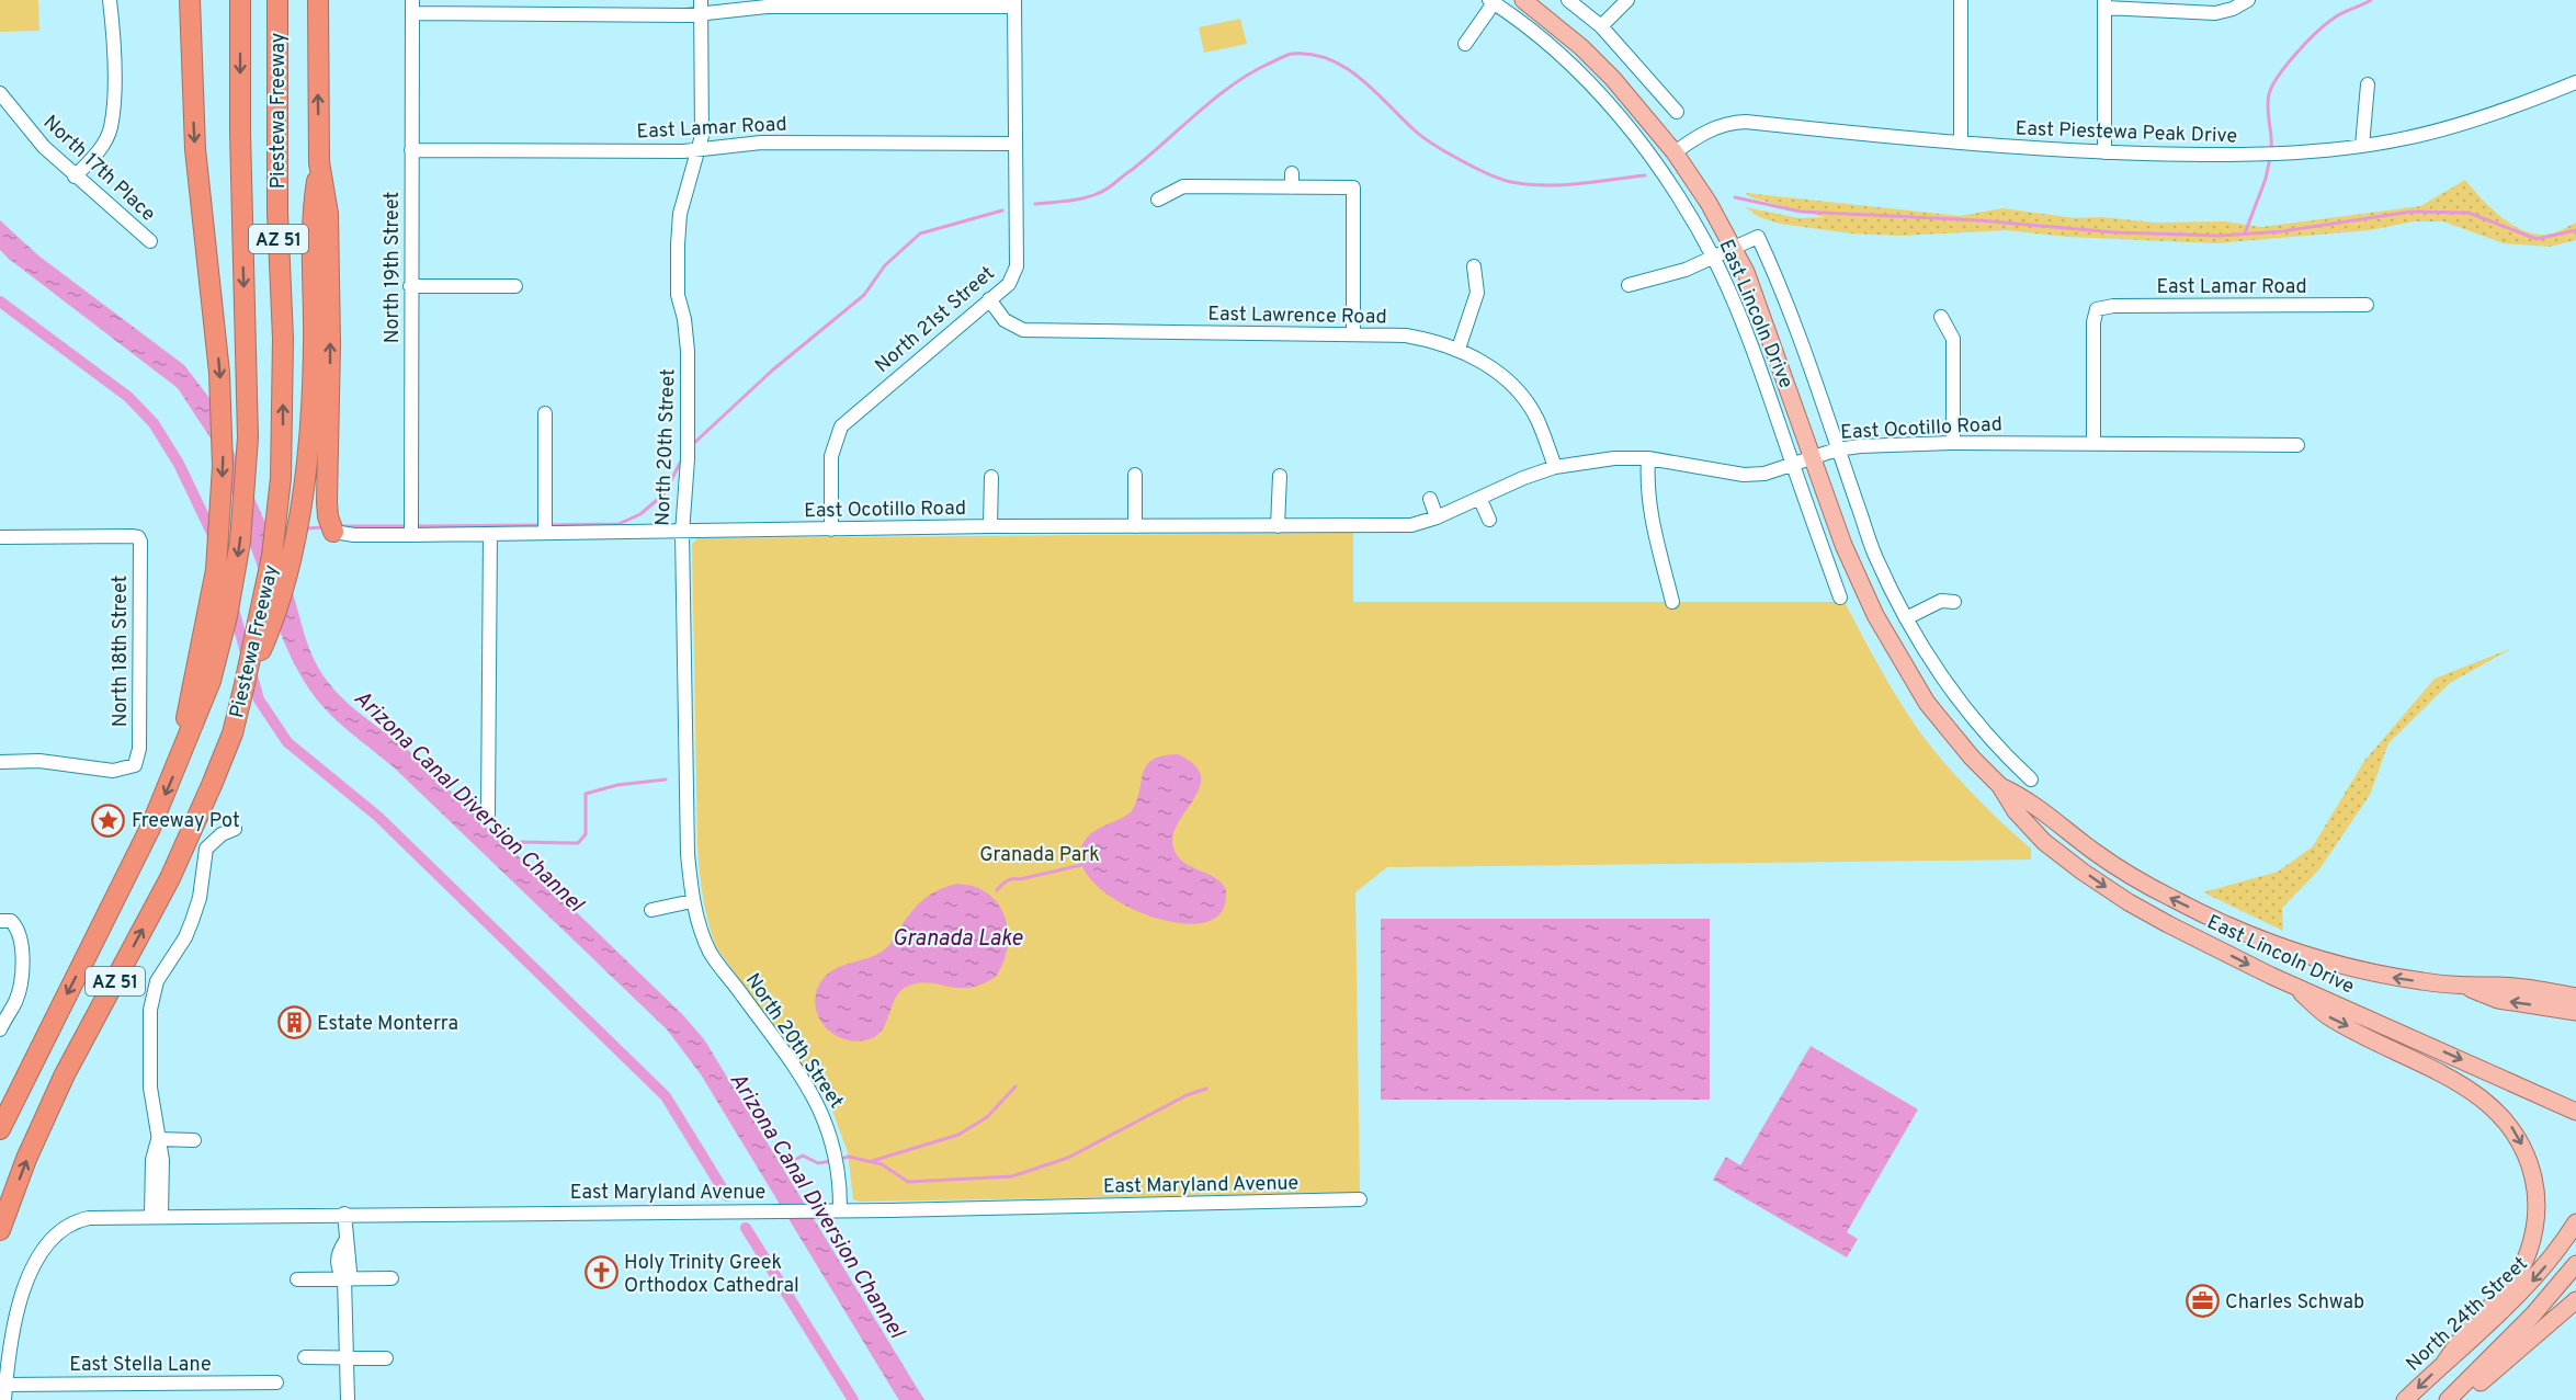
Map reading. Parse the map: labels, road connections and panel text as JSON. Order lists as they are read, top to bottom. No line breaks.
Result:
{"streets":{"highway":["Piestewa Freeway","AZ 51"],"main road":["East Lincoln Drive","North 24th Street"],"street":["East Lamar Road","East Piestewa Peak Drive","North 17th Place","North 19th Street","East Lawrence Road","North 21st Street","East Ocotillo Road","North 20th Street","North 18th Street","East Maryland Avenue","East Stella Lane"]},"crossings":[["East Lamar Road","North 19th Street"],["East Lamar Road","North 21st Street"],["East Lamar Road","East Ocotillo Road"],["East Lamar Road","North 20th Street"],["East Piestewa Peak Drive","East Lincoln Drive"],["North 19th Street","East Ocotillo Road"],["East Lincoln Drive","East Ocotillo Road"],["East Lawrence Road","North 21st Street"],["East Lawrence Road","East Ocotillo Road"],["North 21st Street","East Ocotillo Road"],["East Ocotillo Road","North 20th Street"],["North 20th Street","East Maryland Avenue"],["East Maryland Avenue","East Stella Lane"]],"water":["Arizona Canal Diversion Channel","Granada Lake"],"parks":["Granada Park"],"places":{"place":["Freeway Pot"],"building":["Estate Monterra"],"church":["Holy Trinity Greek Orthodox Cathedral"],"office":["Charles Schwab"]}}
